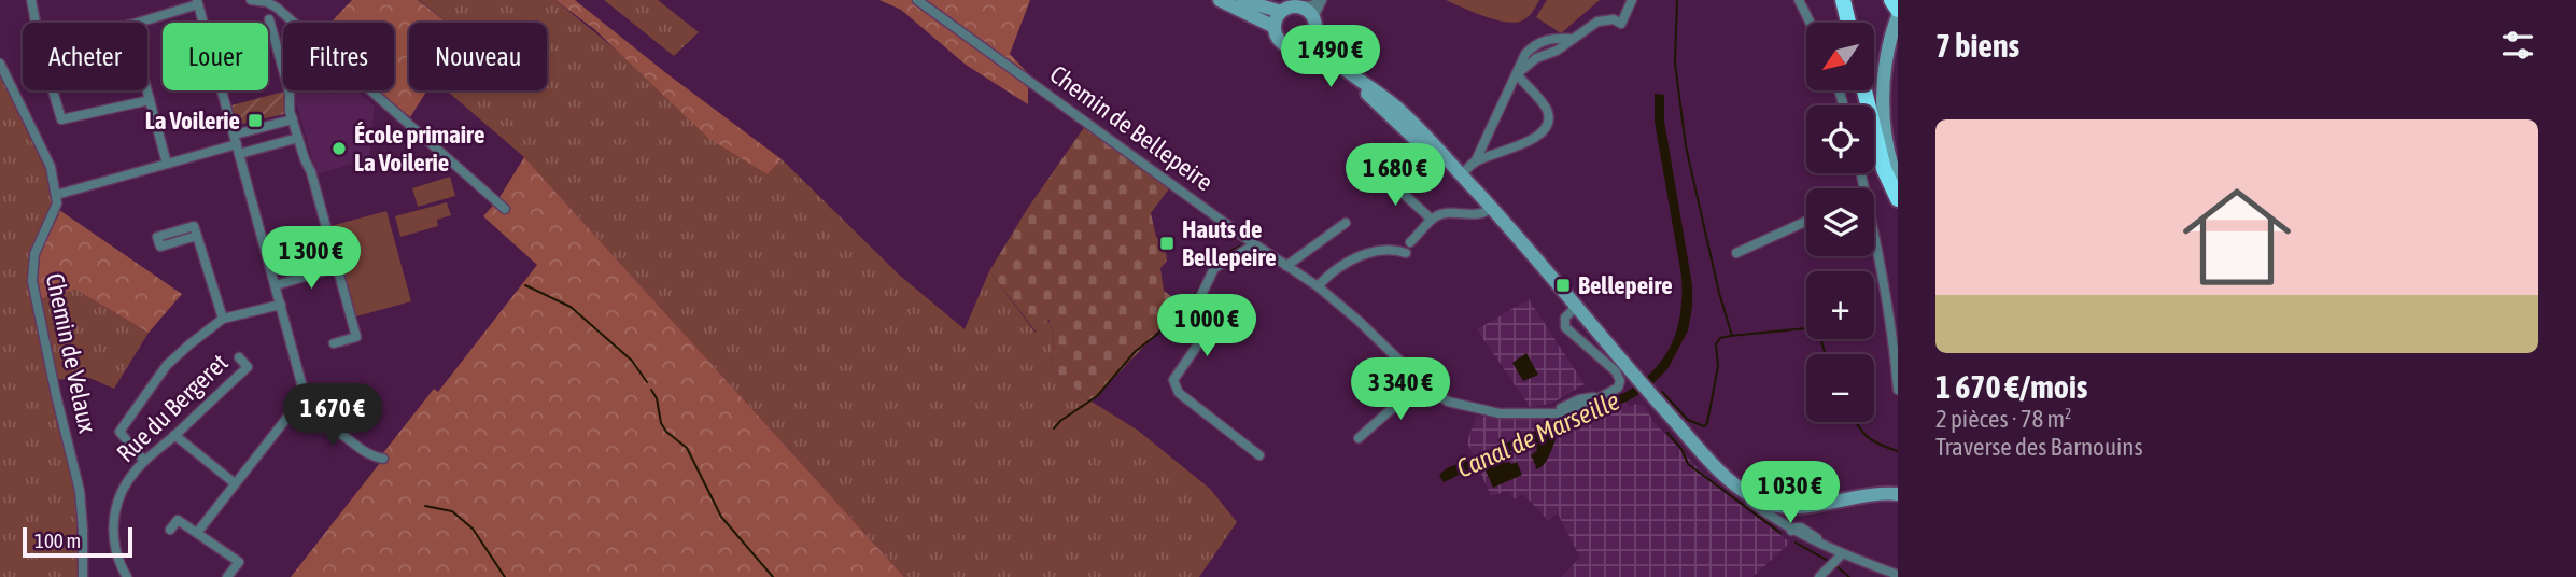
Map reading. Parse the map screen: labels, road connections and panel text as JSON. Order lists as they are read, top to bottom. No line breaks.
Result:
{"streets":{"street":["Chemin de Bellepeire","Chemin de Velaux","Rue du Bergeret"]},"water":["Canal de Marseille"],"places":{"transit":["La Voilerie","Hauts de Bellepeire","Bellepeire"],"other":["École primaire La Voilerie"]},"scale_bar":"100 m","north":"bottom left","page":{"heading":"7 biens","map_buttons":["+","−"],"chip":["Acheter","Louer","Filtres","Nouveau"],"price":["1 490 €","1 680 €","1 300 €","1 000 €","3 340 €","1 670 €","1 030 €"],"list":[{"name":"1 670 €/mois","note":"2 pièces · 78 m² · Traverse des Barnouins"}],"scale":"100 m"}}
